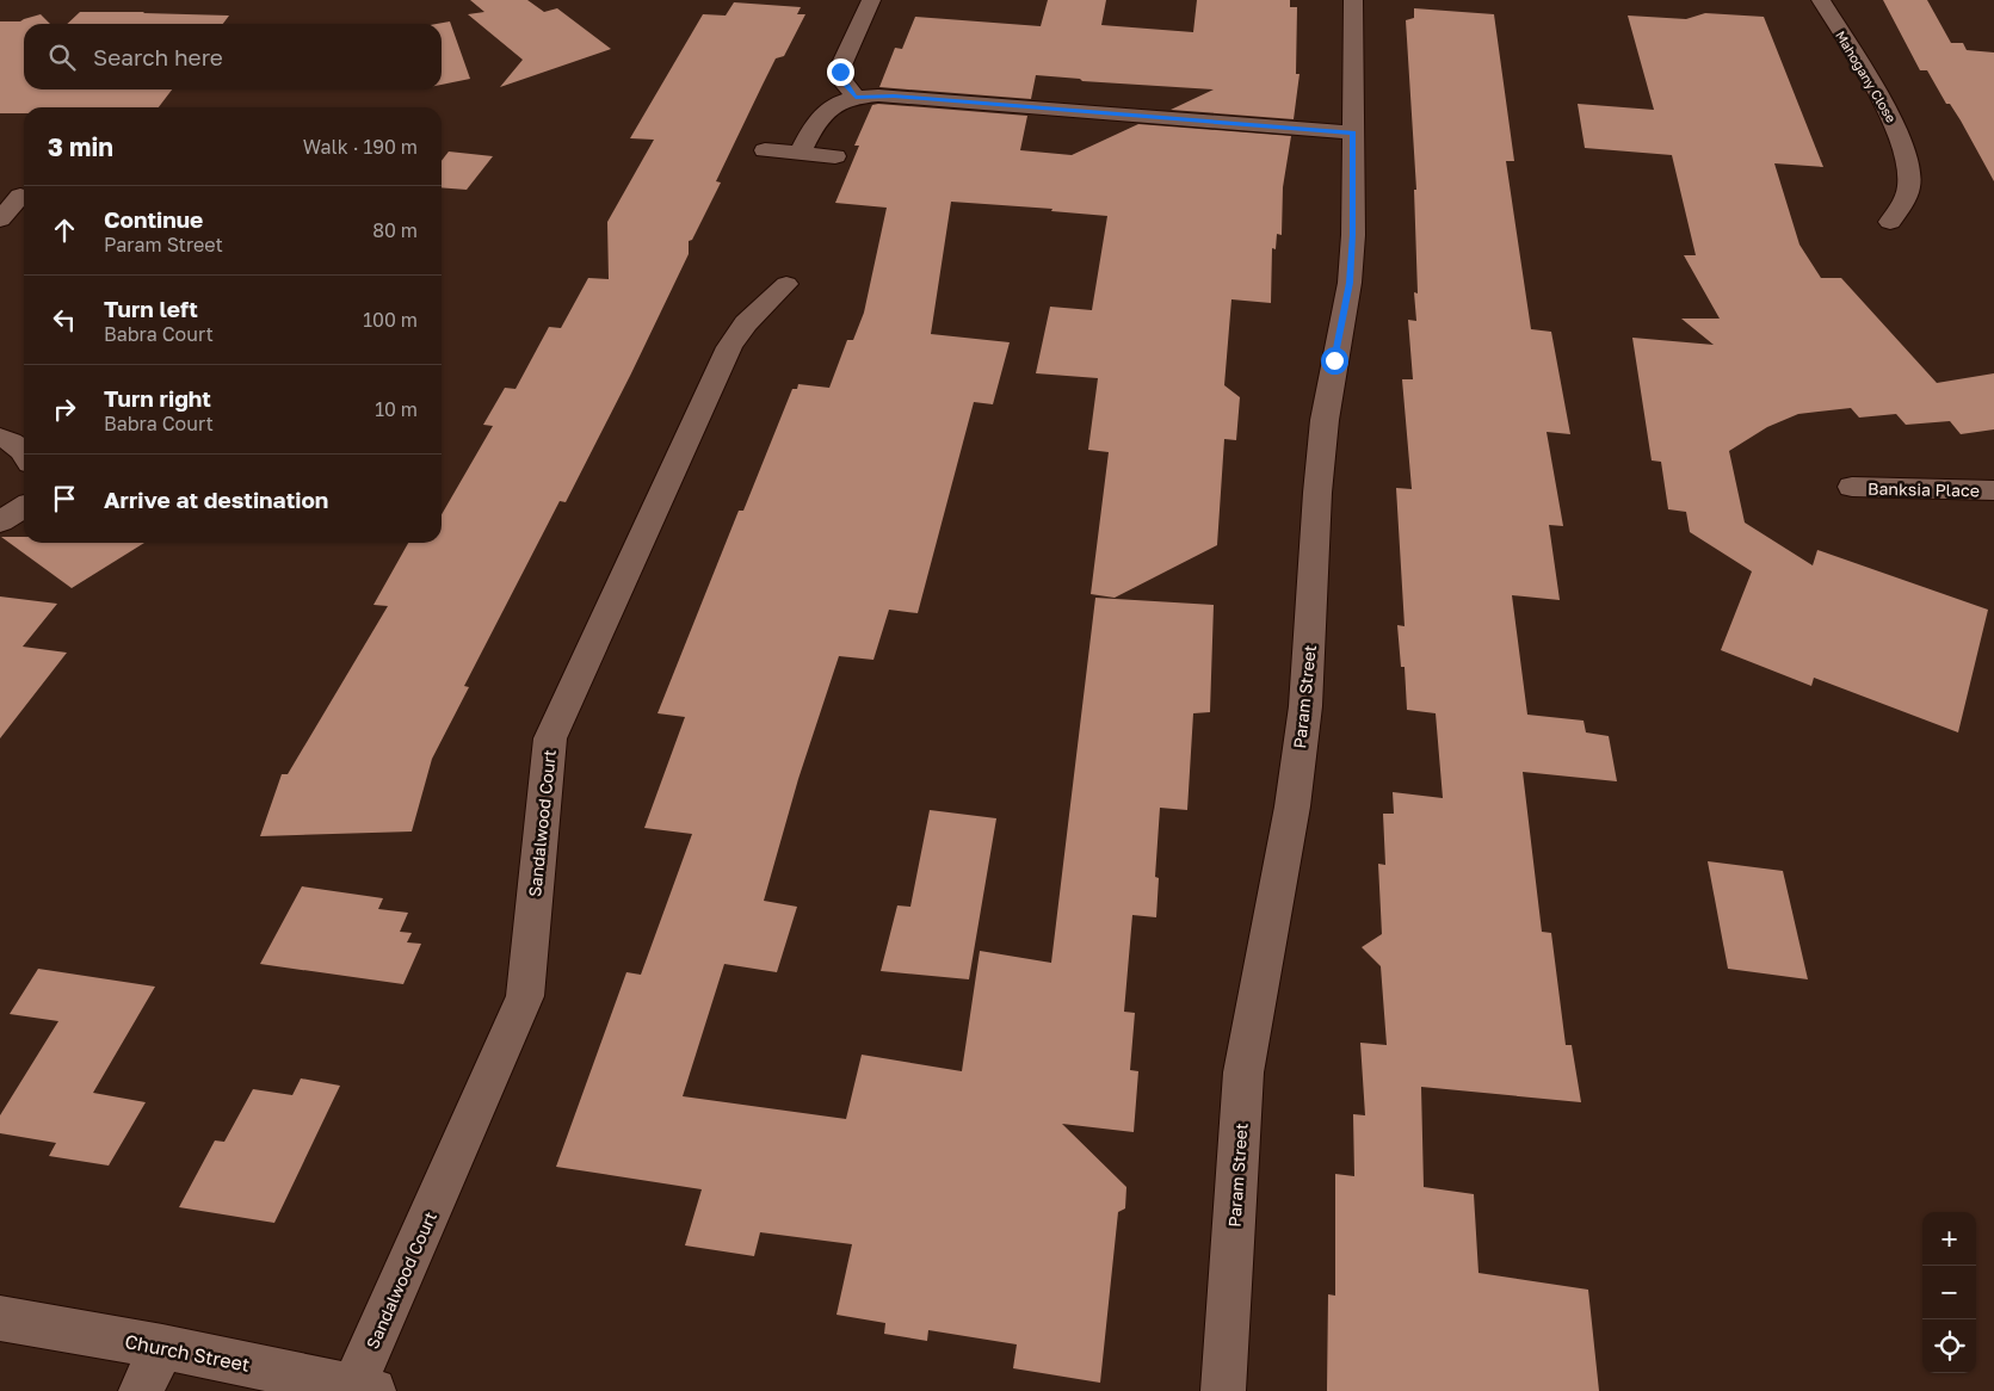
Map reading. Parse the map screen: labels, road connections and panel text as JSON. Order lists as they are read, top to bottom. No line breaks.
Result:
{"streets":{"street":["Mahogany Close","Banksia Place","Param Street","Sandalwood Court","Church Street"]},"crossings":[["Sandalwood Court","Church Street"]],"page":{"search":"Search here","heading":["3 min","Walk · 190 m"],"list":[["Continue","Param Street","80 m"],["Turn left","Babra Court","100 m"],["Turn right","Babra Court","10 m"],"Arrive at destination"],"map_buttons":["+","−"]}}
